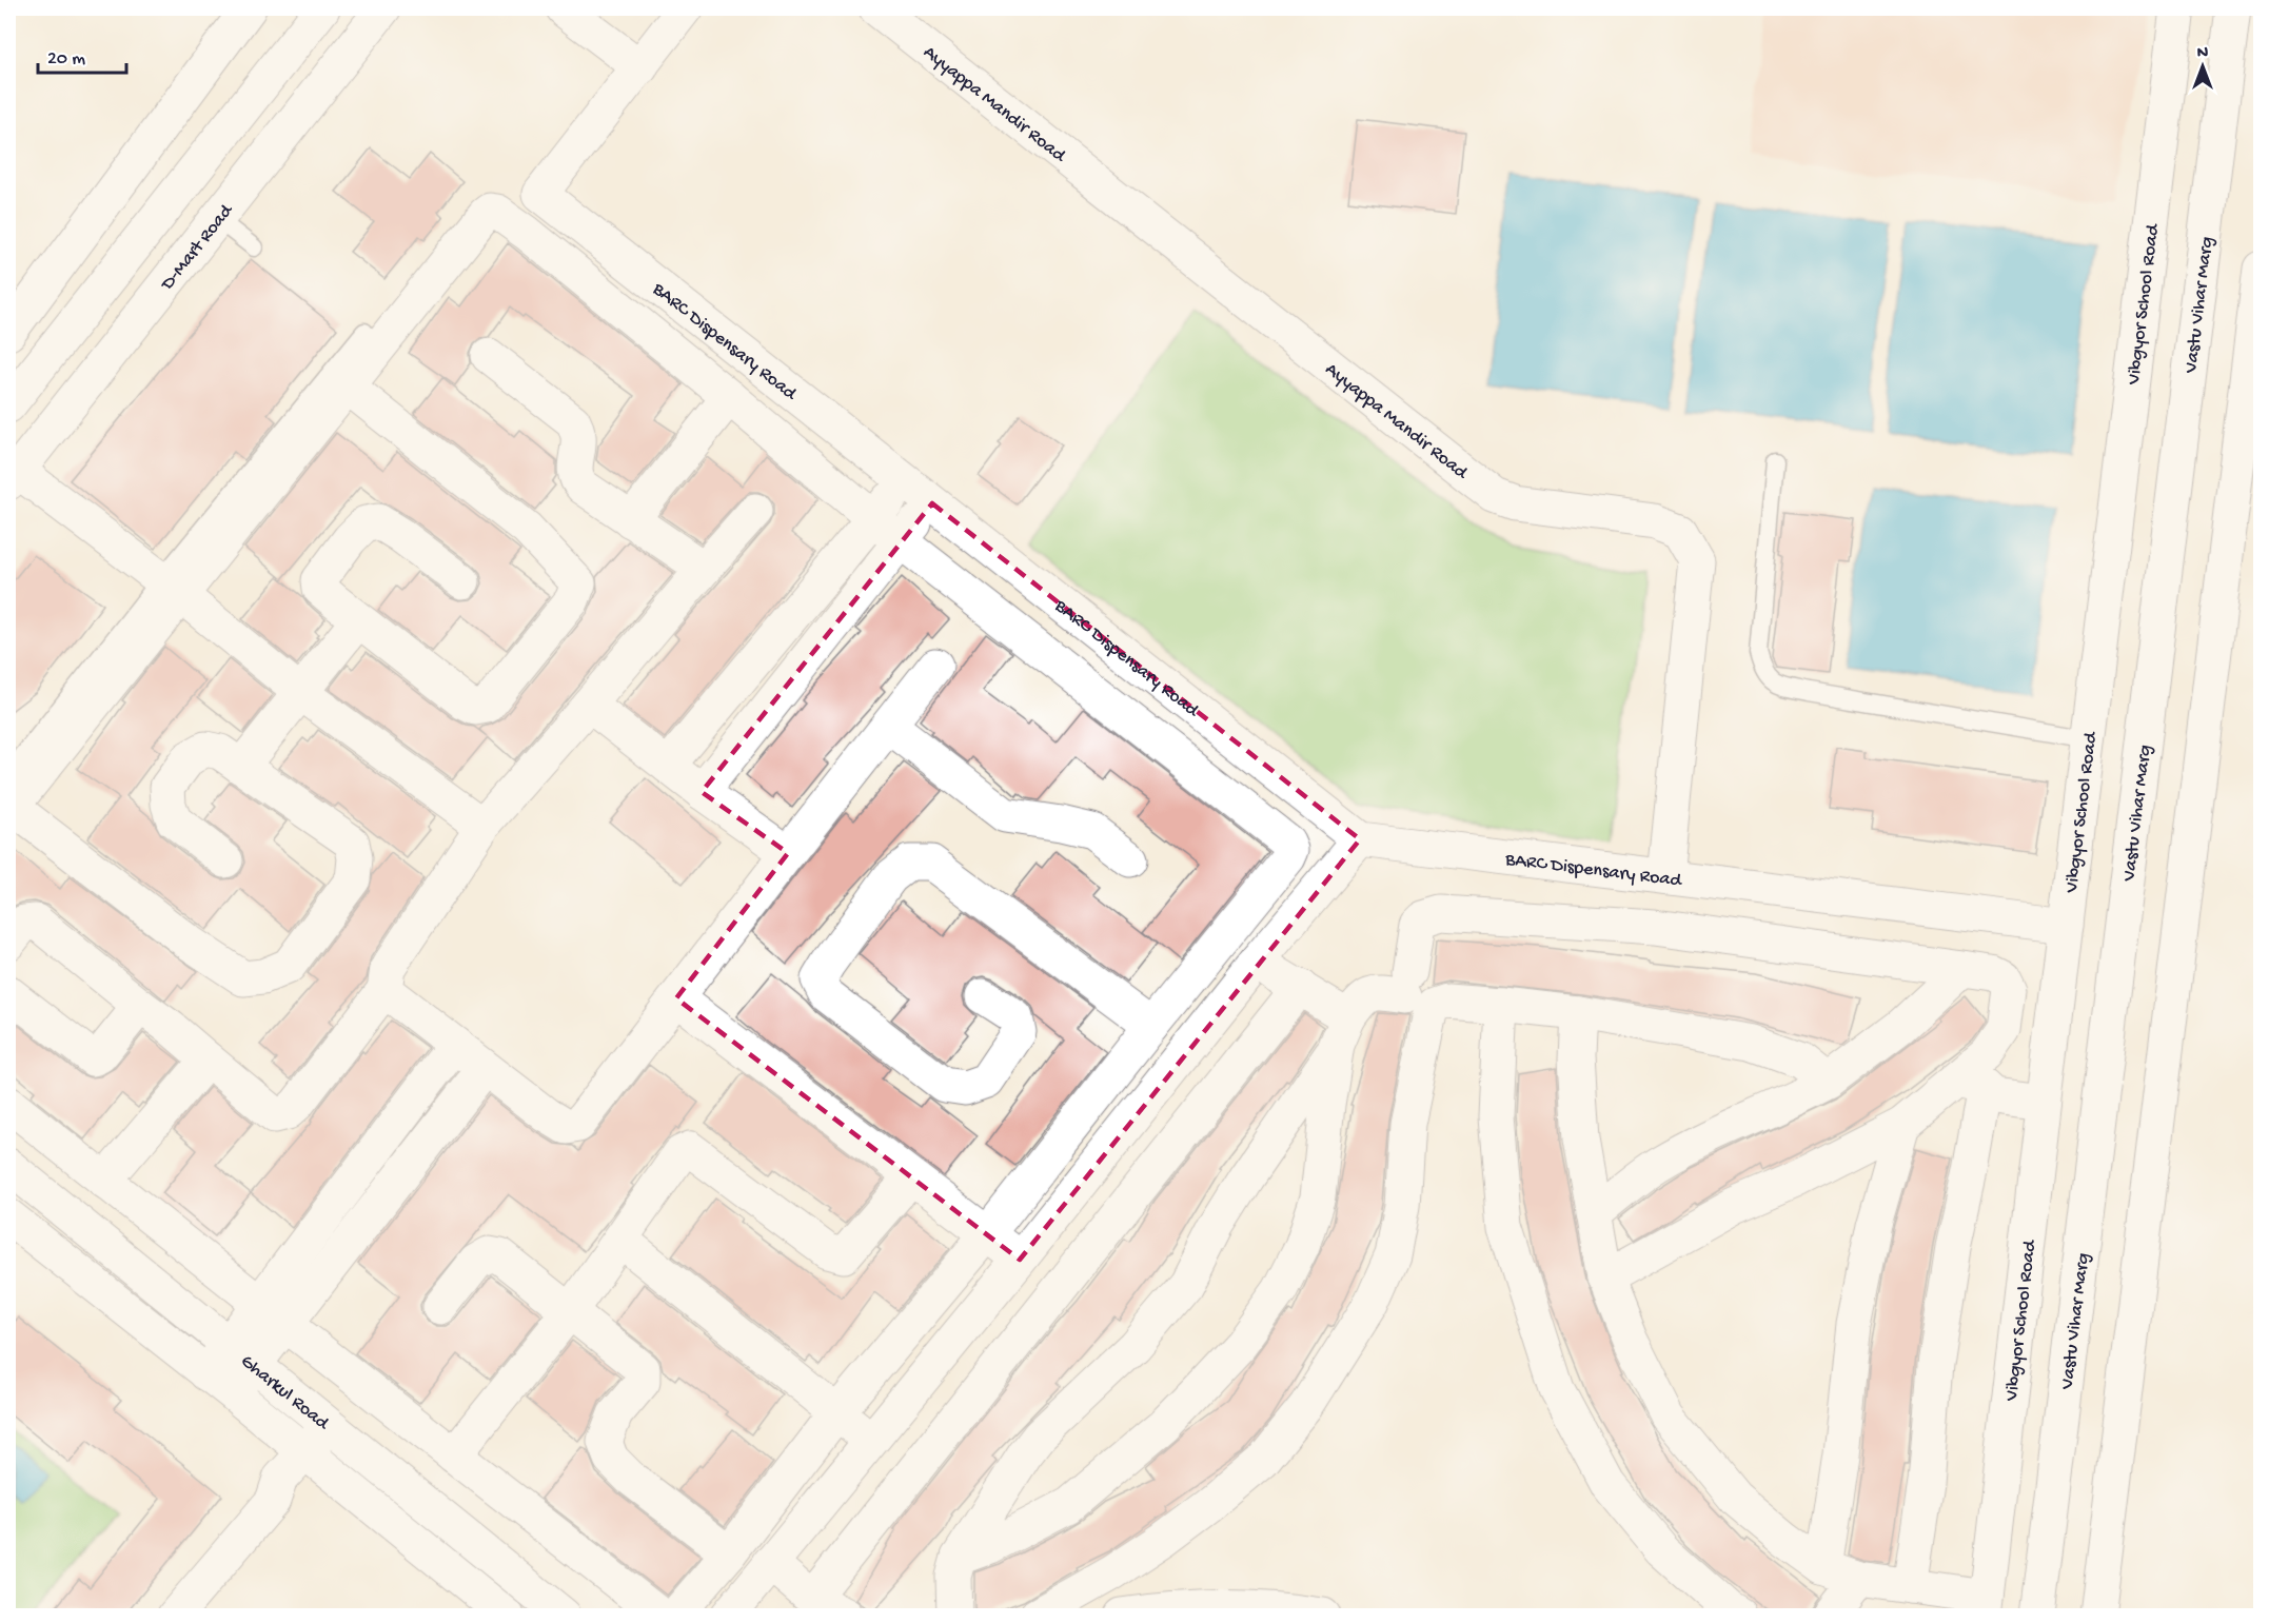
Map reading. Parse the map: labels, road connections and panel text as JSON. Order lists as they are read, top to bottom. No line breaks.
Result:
{"streets":{"street":["Ayyappa Mandir Road","D-Mart Road","Vibgyor School Road","Vastu Vihar Marg","BARC Dispensary Road","Gharkul Road"]},"crossings":[["Ayyappa Mandir Road","BARC Dispensary Road"],["Vibgyor School Road","BARC Dispensary Road"]],"scale_bar":"20 m","north":"top"}
